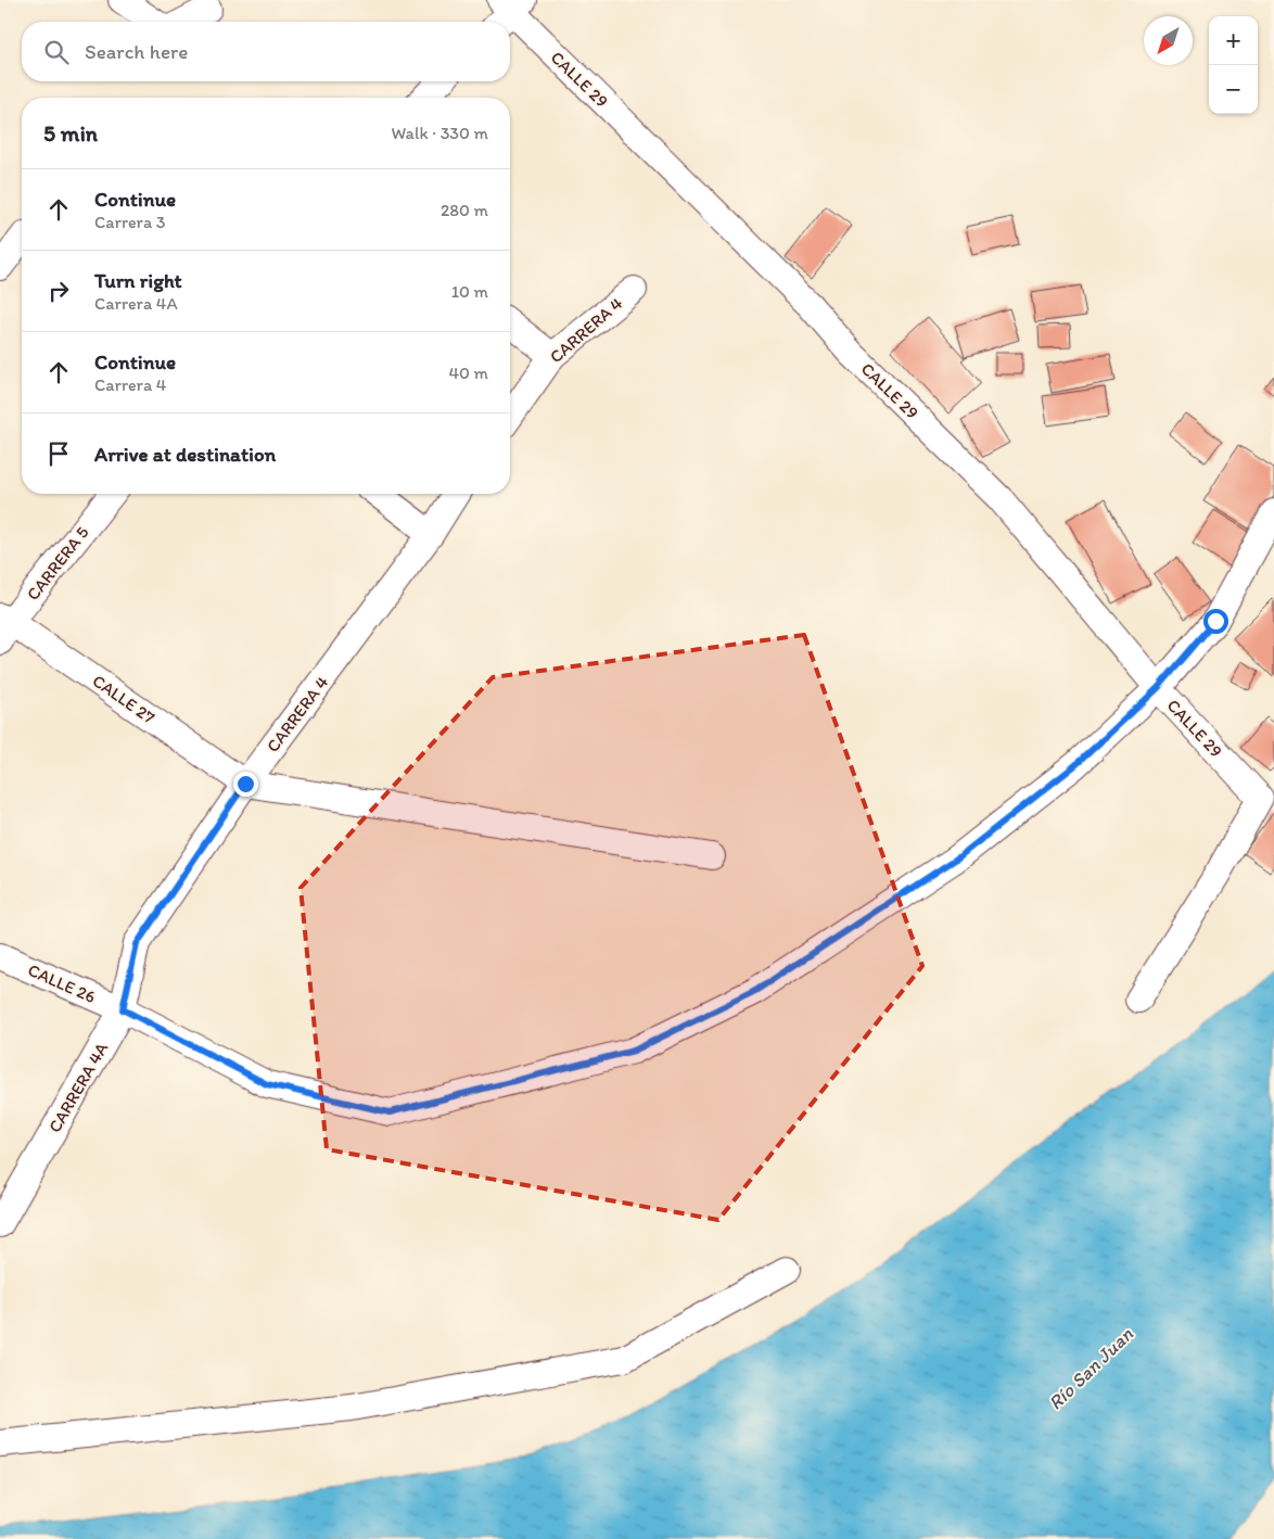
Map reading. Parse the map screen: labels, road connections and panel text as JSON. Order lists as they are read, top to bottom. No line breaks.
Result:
{"streets":{"street":["CALLE 29","CARRERA 4","CARRERA 5","CALLE 27","CALLE 26","CARRERA 4A"]},"crossings":[["CALLE 29","CALLE 26"],["CARRERA 4","CALLE 27"],["CARRERA 4","CARRERA 4A"],["CARRERA 5","CALLE 27"],["CALLE 26","CARRERA 4A"]],"water":["Río San Juan"],"north":"bottom left","page":{"map_buttons":["+","−"],"search":"Search here","heading":["5 min","Walk · 330 m"],"list":[["Continue","Carrera 3","280 m"],["Turn right","Carrera 4A","10 m"],["Continue","Carrera 4","40 m"],"Arrive at destination"]}}
